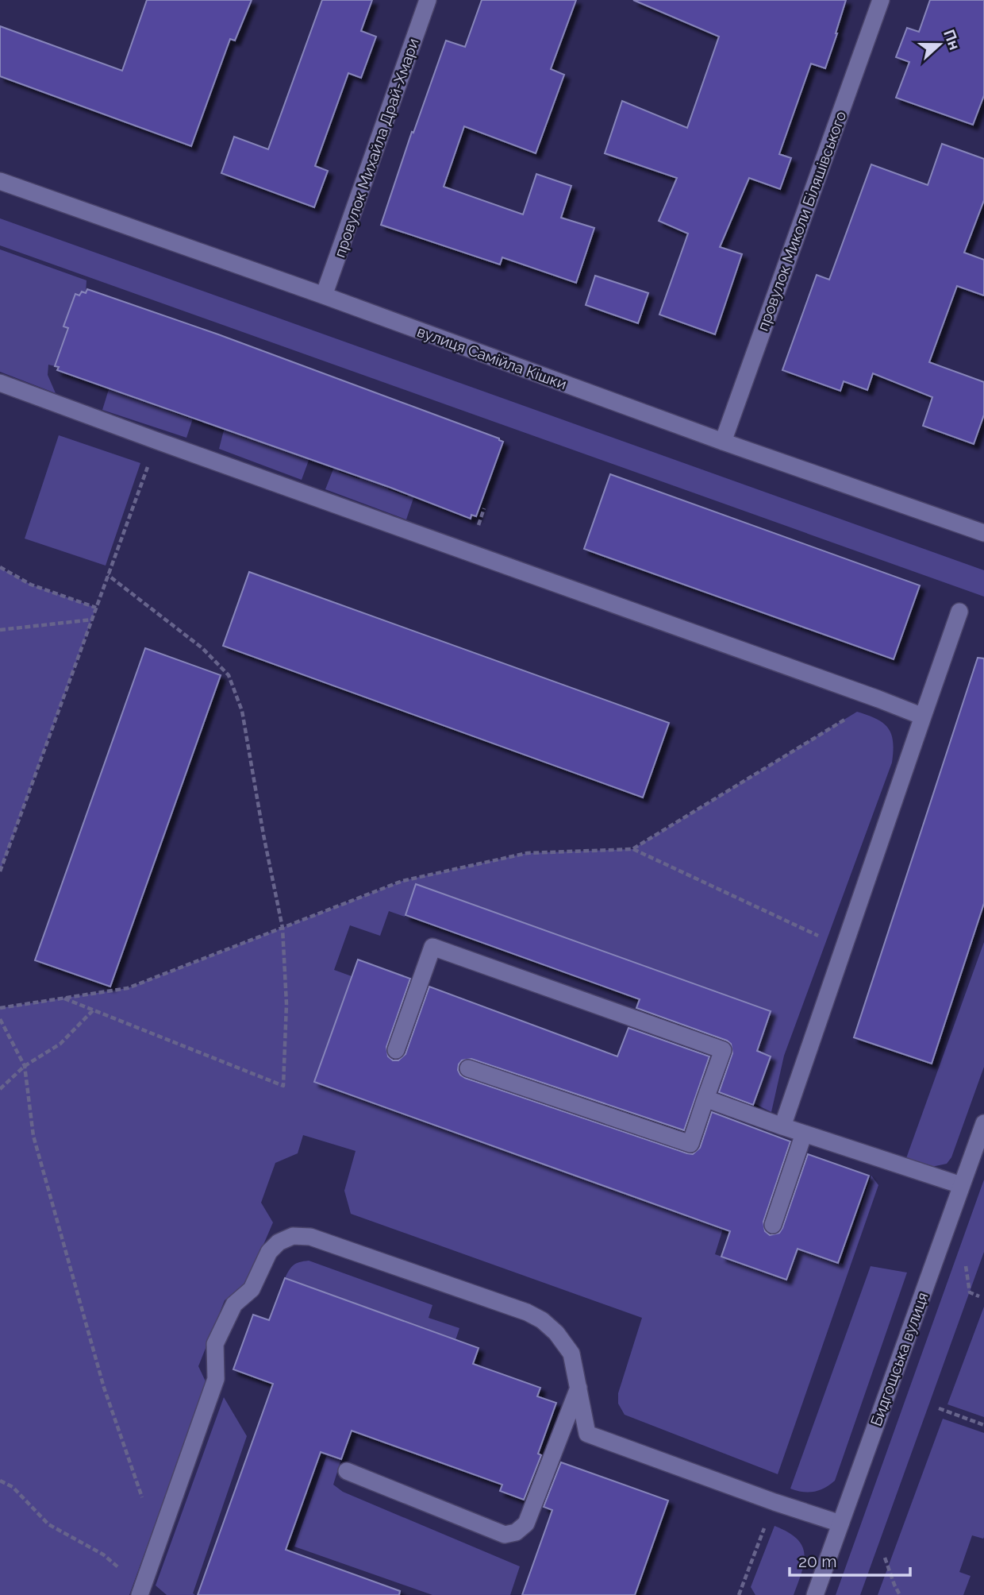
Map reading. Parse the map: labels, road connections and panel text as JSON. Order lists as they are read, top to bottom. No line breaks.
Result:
{"streets":{"street":["провулок Михайла Драй-Хмари","провулок Миколи Біляшівського","вулиця Самійла Кішки","Бидгощська вулиця"]},"crossings":[["провулок Михайла Драй-Хмари","вулиця Самійла Кішки"],["провулок Миколи Біляшівського","вулиця Самійла Кішки"]],"scale_bar":"20 m","north":"right"}
